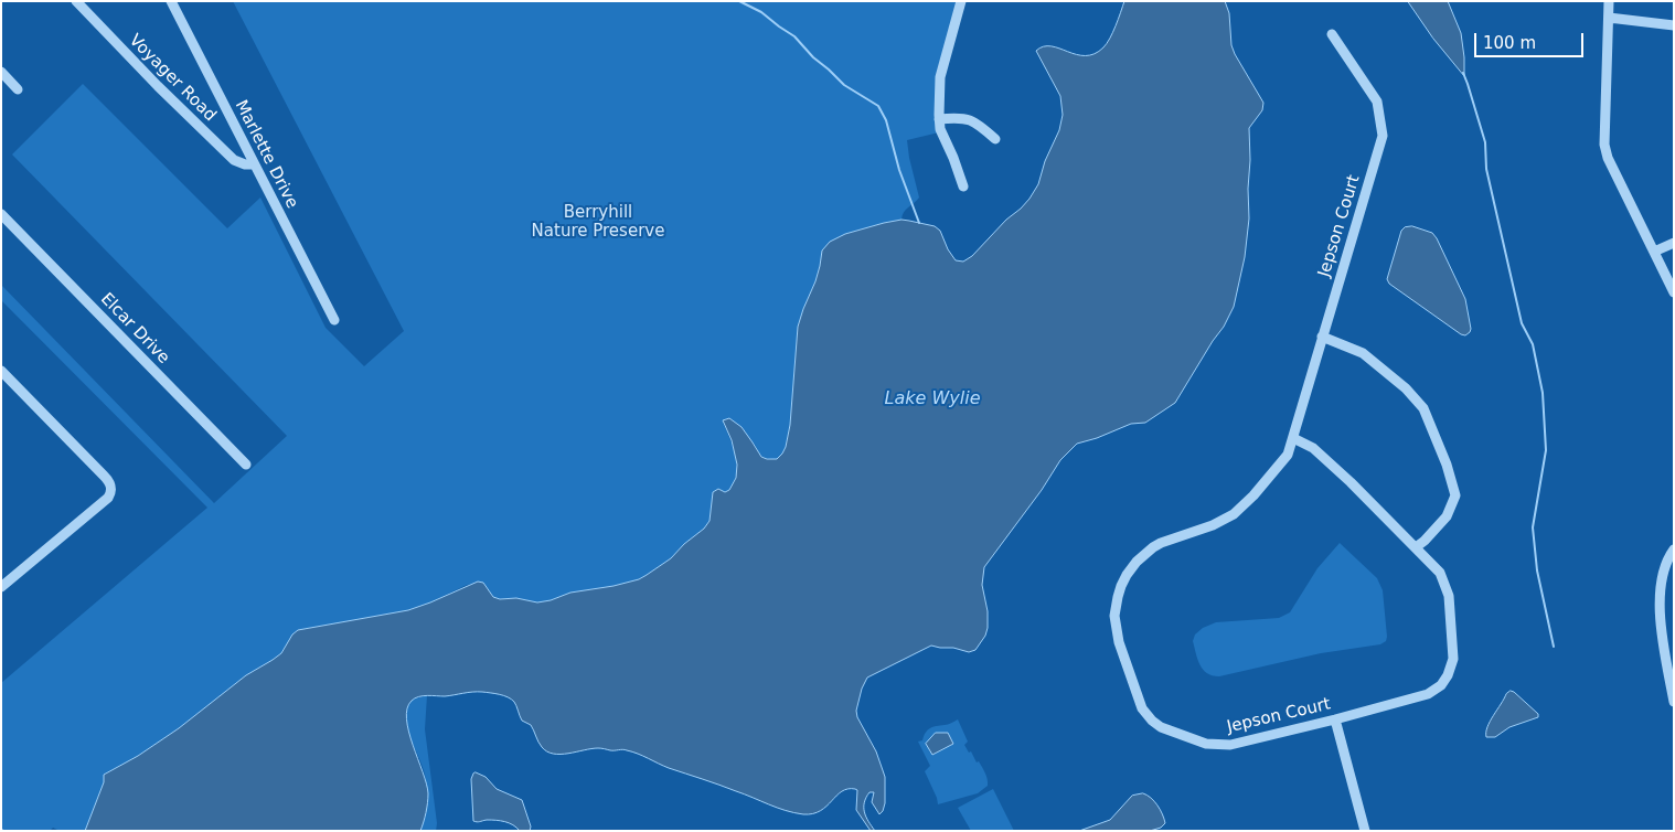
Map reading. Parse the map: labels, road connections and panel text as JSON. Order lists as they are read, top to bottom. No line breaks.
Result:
{"streets":{"street":["Voyager Road","Marlette Drive","Jepson Court","Elcar Drive"]},"crossings":[["Voyager Road","Marlette Drive"]],"water":["Lake Wylie"],"parks":["Berryhill Nature Preserve"],"scale_bar":"100 m"}
